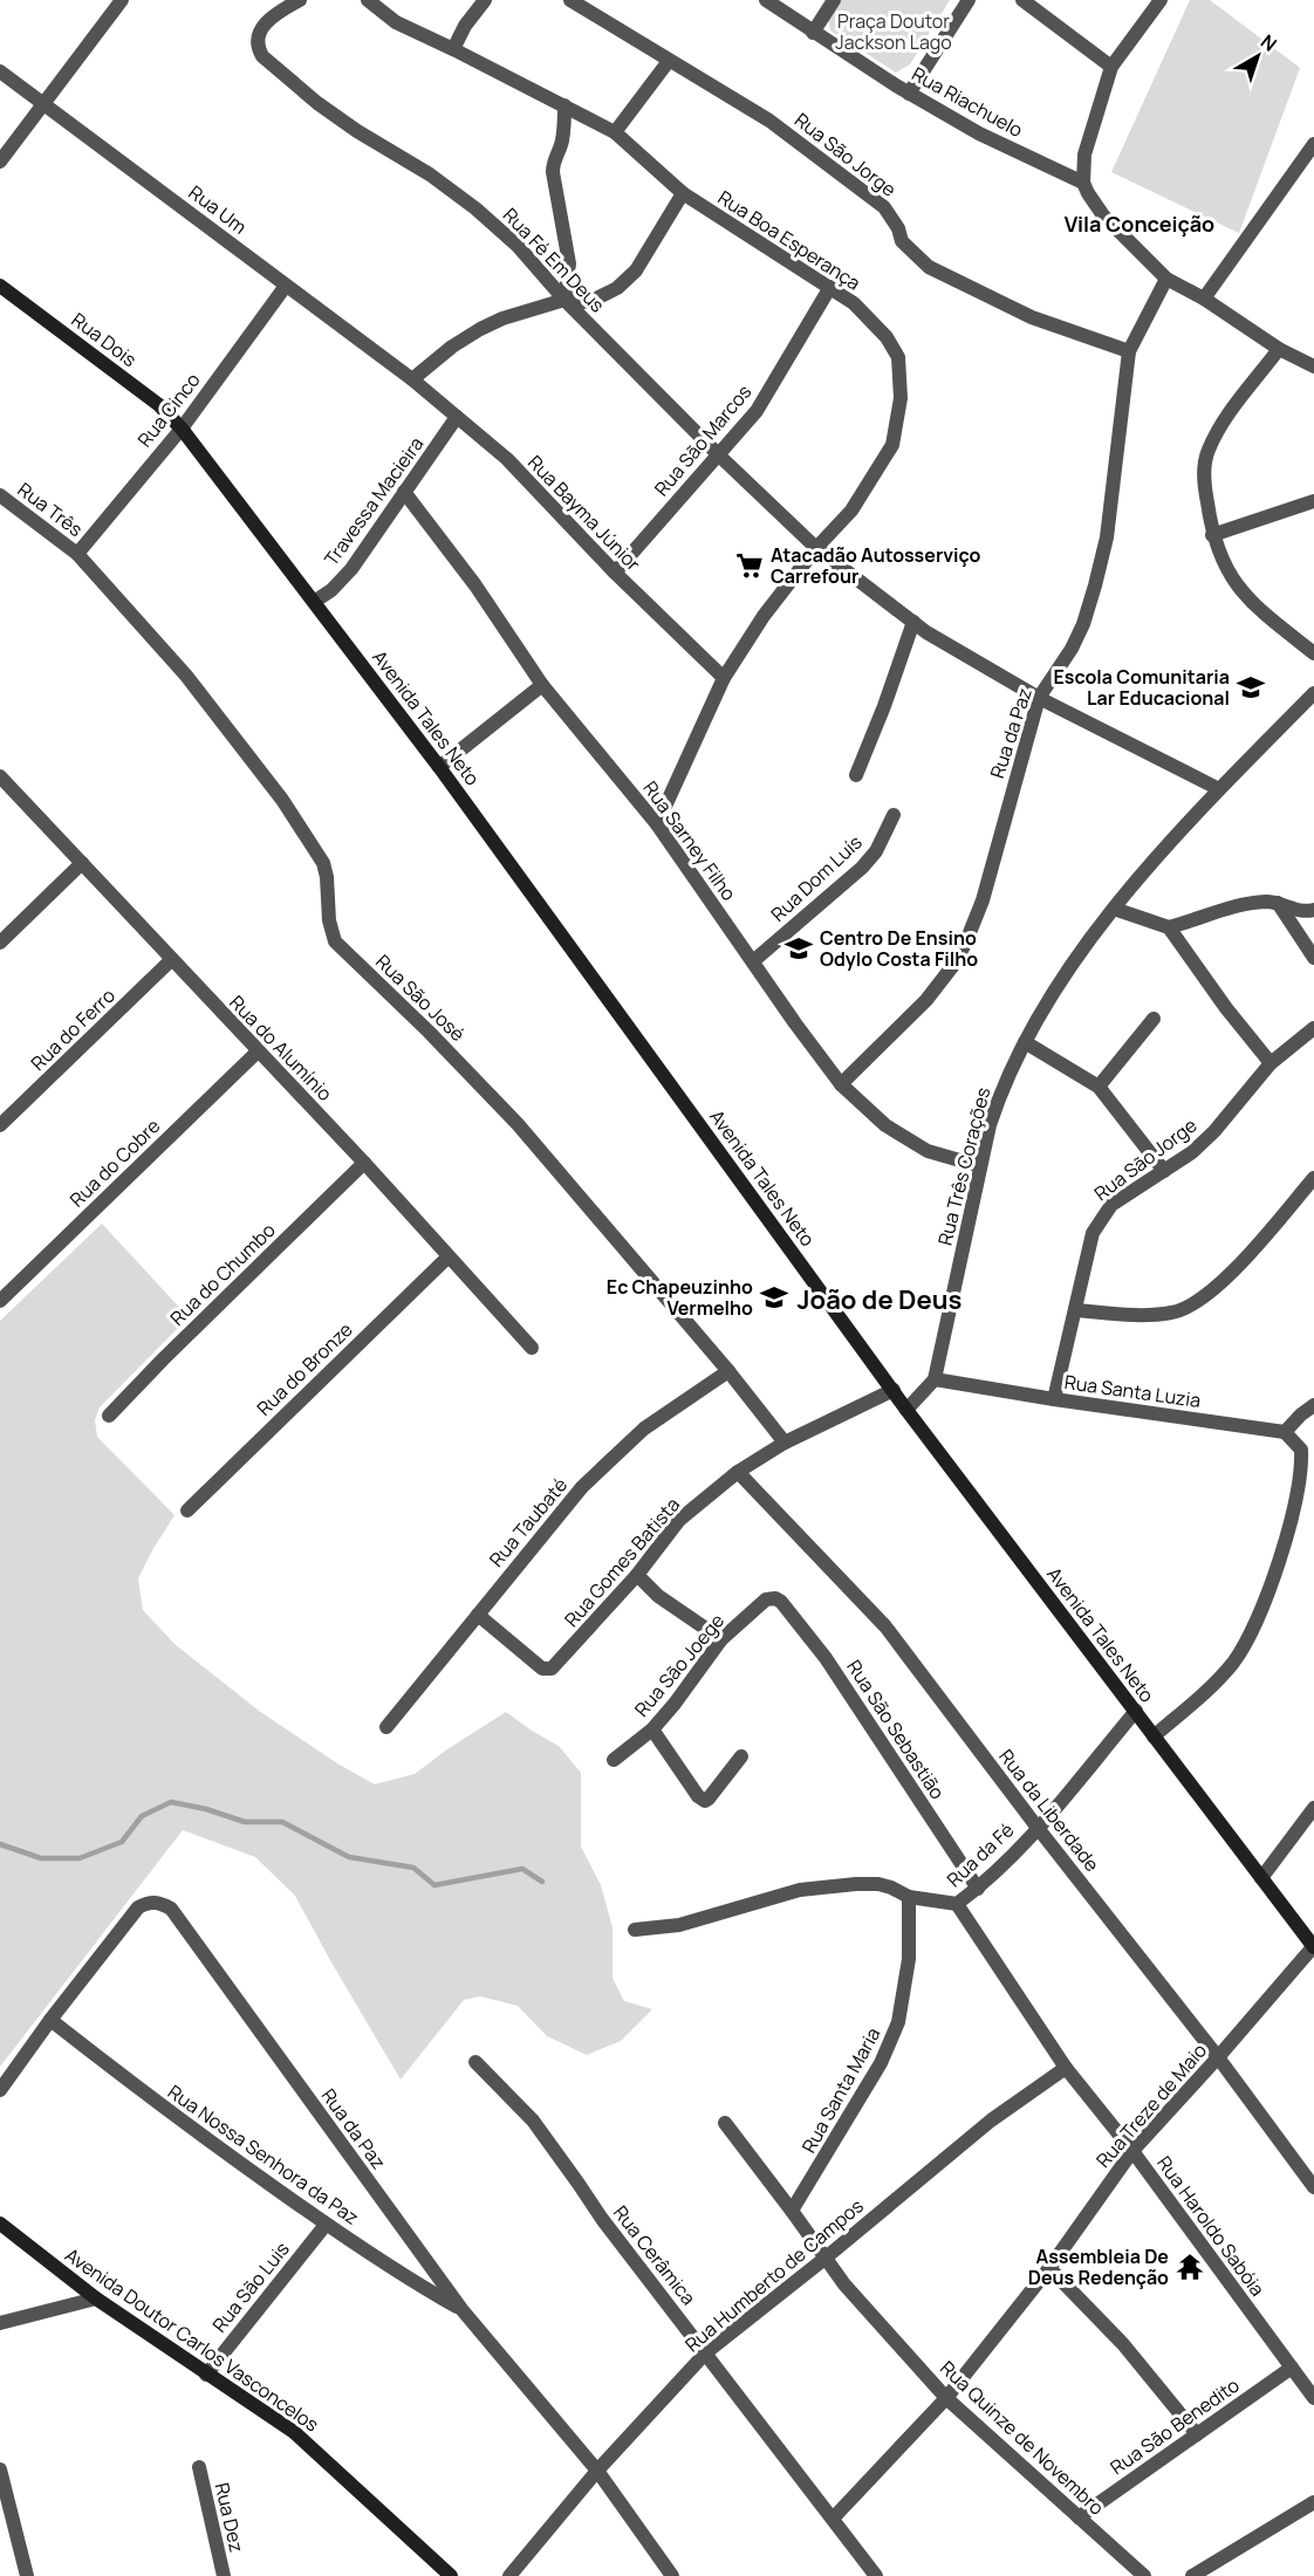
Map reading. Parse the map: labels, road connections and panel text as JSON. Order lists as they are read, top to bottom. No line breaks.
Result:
{"streets":{"main road":["Rua Dois","Avenida Tales Neto","Avenida Doutor Carlos Vasconcelos"],"street":["Rua Riachuelo","Rua São Jorge","Rua Um","Rua Boa Esperança","Rua Fé Em Deus","Rua Cinco","Rua São Marcos","Travessa Macieira","Rua Três","Rua Bayma Júnior","Rua da Paz","Rua Sarney Filho","Rua Dom Luís","Rua São José","Rua do Ferro","Rua do Alumínio","Rua do Cobre","Rua Três Corações","Rua do Chumbo","Rua do Bronze","Rua Santa Luzia","Rua Taubaté","Rua Gomes Batista","Rua São Joege","Rua São Sebastião","Rua da Liberdade","Rua da Fé","Rua Santa Maria","Rua Treze de Maio","Rua Nossa Senhora da Paz","Rua Haroldo Sabóia","Rua Cerâmica","Rua Humberto de Campos","Rua São Luis","Rua São Benedito","Rua Quinze de Novembro","Rua Dez"]},"crossings":[["Rua São Jorge","Rua da Paz"],["Rua São Jorge","Rua Santa Luzia"],["Rua Um","Rua Cinco"],["Rua Um","Rua Bayma Júnior"],["Rua Boa Esperança","Rua Fé Em Deus"],["Rua Boa Esperança","Rua São Marcos"],["Rua Boa Esperança","Rua Bayma Júnior"],["Rua Boa Esperança","Rua Sarney Filho"],["Rua Fé Em Deus","Rua São Marcos"],["Rua Fé Em Deus","Rua da Paz"],["Rua Fé Em Deus","Rua Três Corações"],["Rua Dois","Rua Cinco"],["Rua Dois","Avenida Tales Neto"],["Rua Cinco","Rua Três"],["Rua Cinco","Avenida Tales Neto"],["Rua Cinco","Rua São José"],["Rua São Marcos","Rua Bayma Júnior"],["Travessa Macieira","Rua Bayma Júnior"],["Travessa Macieira","Avenida Tales Neto"],["Travessa Macieira","Rua Sarney Filho"],["Rua Três","Rua São José"],["Avenida Tales Neto","Rua Gomes Batista"],["Avenida Tales Neto","Rua da Fé"],["Avenida Tales Neto","Rua Treze de Maio"],["Rua da Paz","Rua Sarney Filho"],["Rua da Paz","Rua Nossa Senhora da Paz"],["Rua da Paz","Rua Humberto de Campos"],["Rua Sarney Filho","Rua Dom Luís"],["Rua Sarney Filho","Rua Três Corações"],["Rua São José","Rua Taubaté"],["Rua São José","Rua Gomes Batista"],["Rua do Ferro","Rua do Alumínio"],["Rua do Alumínio","Rua do Cobre"],["Rua do Alumínio","Rua do Chumbo"],["Rua do Alumínio","Rua do Bronze"],["Rua Três Corações","Rua Santa Luzia"],["Rua Taubaté","Rua Gomes Batista"],["Rua Gomes Batista","Rua da Liberdade"],["Rua São Joege","Rua São Sebastião"],["Rua São Sebastião","Rua da Fé"],["Rua da Liberdade","Rua da Fé"],["Rua da Liberdade","Rua Treze de Maio"],["Rua da Fé","Rua Santa Maria"],["Rua da Fé","Rua Haroldo Sabóia"],["Rua Santa Maria","Rua Quinze de Novembro"],["Rua Treze de Maio","Rua Haroldo Sabóia"],["Rua Treze de Maio","Rua Cerâmica"],["Rua Treze de Maio","Rua Quinze de Novembro"],["Rua Nossa Senhora da Paz","Rua São Luis"],["Rua Haroldo Sabóia","Rua Humberto de Campos"],["Rua Haroldo Sabóia","Rua São Benedito"],["Rua Cerâmica","Rua Humberto de Campos"],["Rua Humberto de Campos","Rua Quinze de Novembro"],["Rua São Luis","Avenida Doutor Carlos Vasconcelos"],["Rua São Benedito","Rua Quinze de Novembro"]],"districts":["Vila Conceição","João de Deus"],"parks":["Praça Doutor Jackson Lago"],"places":{"supermarket":["Atacadão Autosserviço Carrefour"],"school or university":["Escola Comunitaria Lar Educacional","Centro De Ensino Odylo Costa Filho","Ec Chapeuzinho Vermelho"],"temple":["Assembleia De Deus Redenção"]},"north":"top right"}
